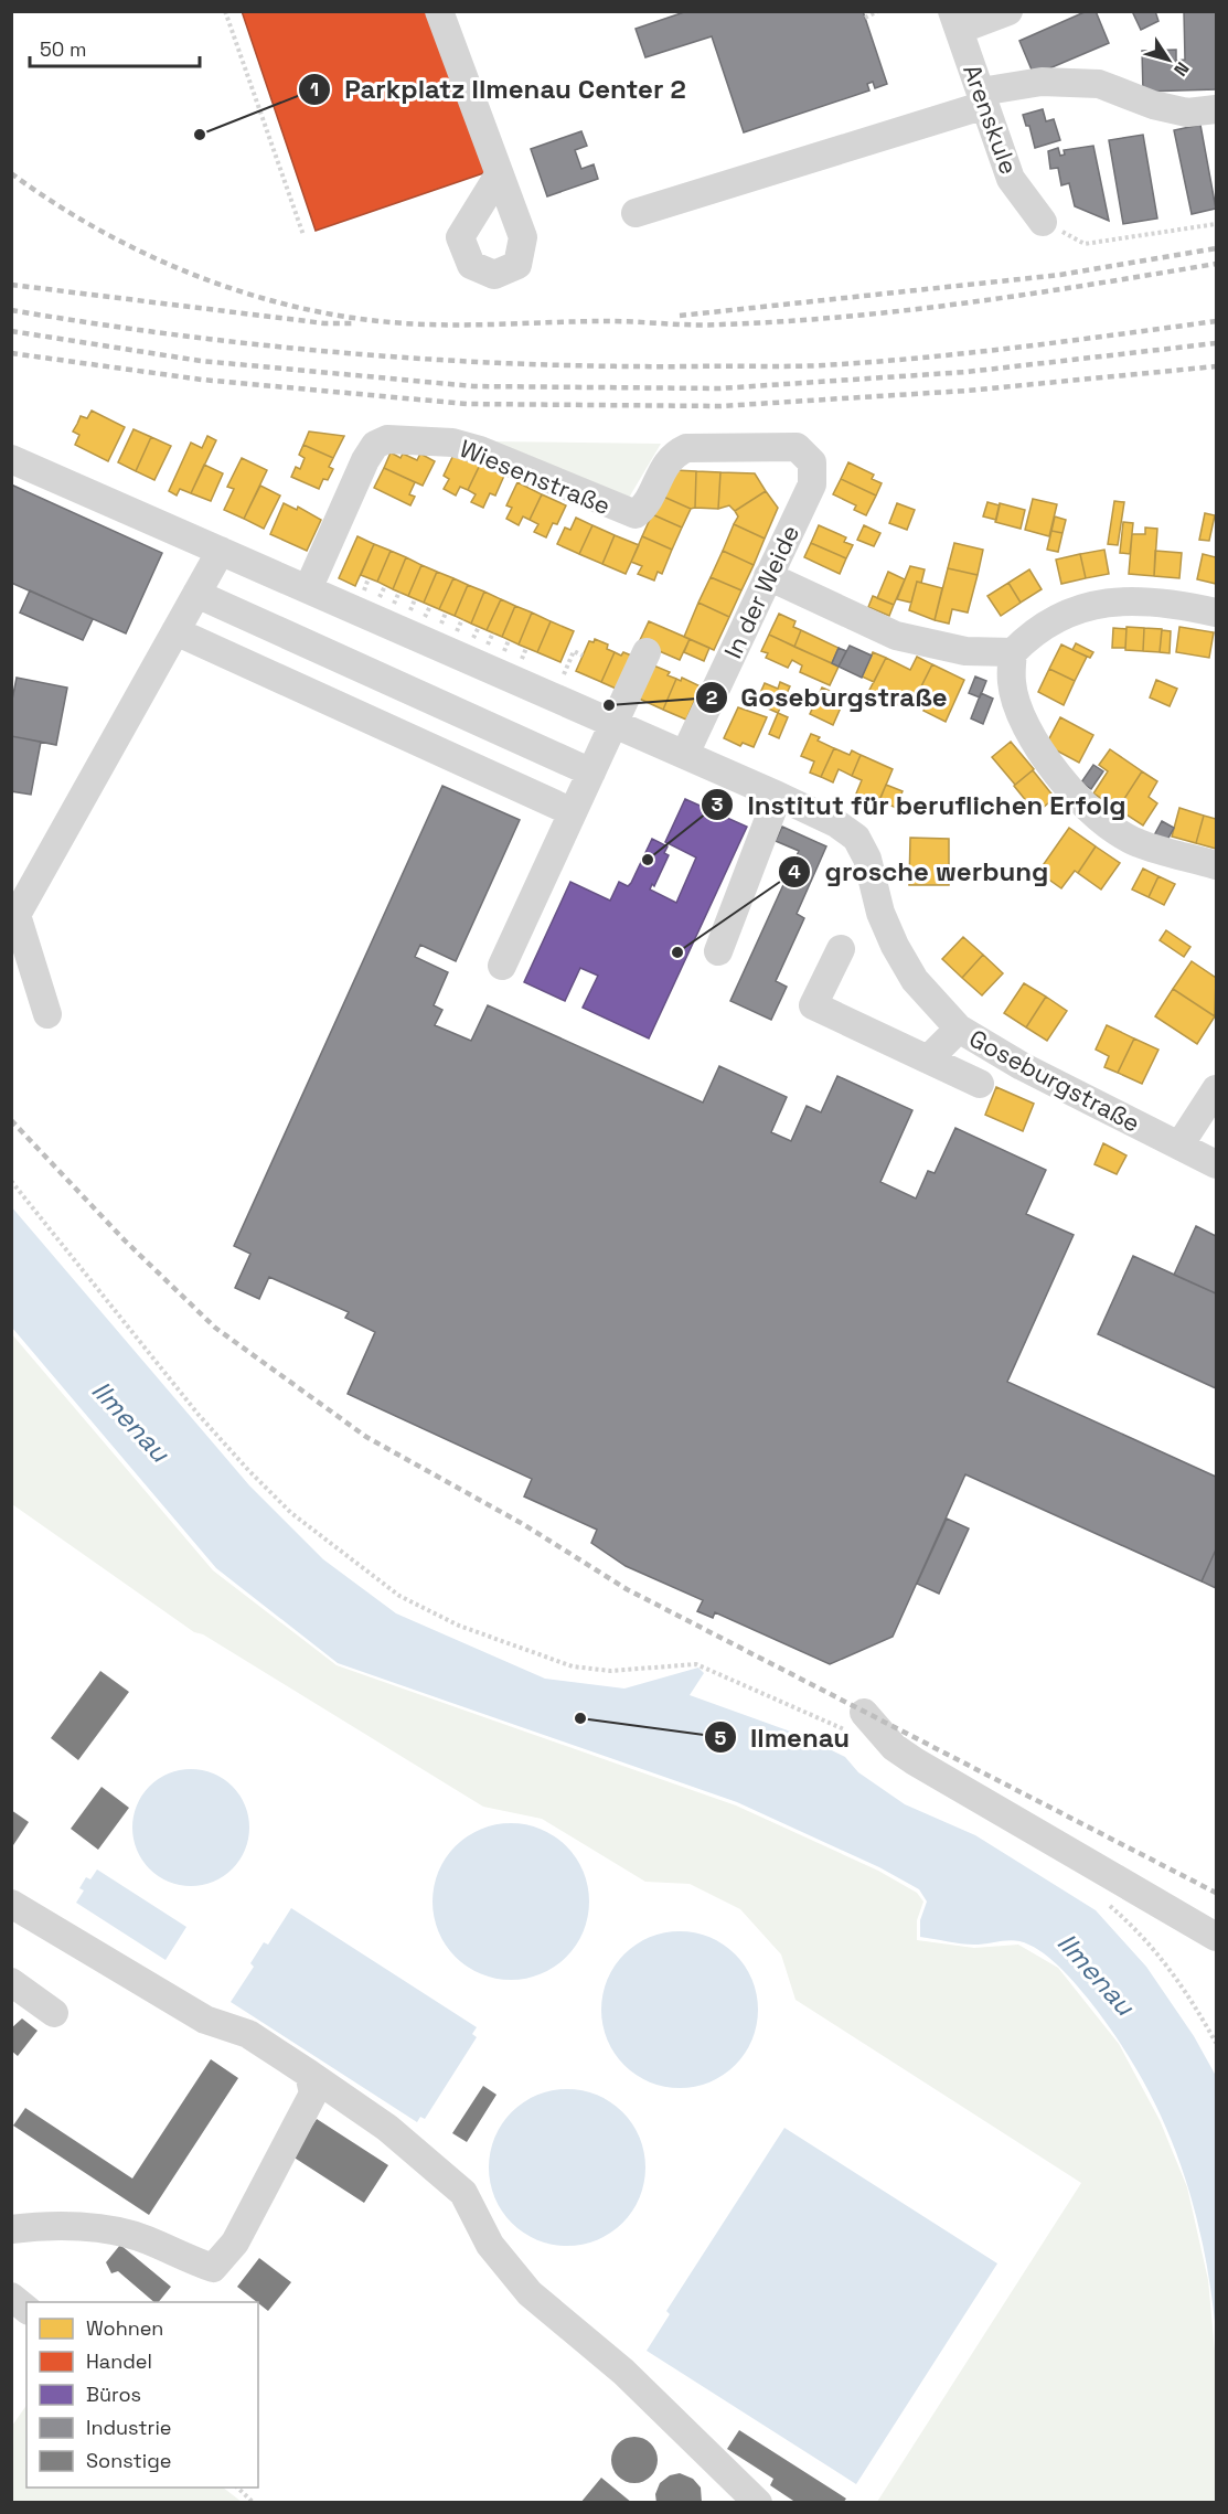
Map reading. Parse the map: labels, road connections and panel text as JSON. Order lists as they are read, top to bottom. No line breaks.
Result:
{"streets":{"street":["Arenskule","Wiesenstraße","In der Weide","Goseburgstraße"]},"crossings":[["Wiesenstraße","In der Weide"],["Wiesenstraße","Goseburgstraße"],["In der Weide","Goseburgstraße"]],"water":["Ilmenau"],"places":["Parkplatz Ilmenau Center 2","Goseburgstraße","Institut für beruflichen Erfolg","grosche werbung","Ilmenau"],"legend":["Wohnen","Handel","Büros","Industrie","Sonstige"],"scale_bar":"50 m","north":"bottom right"}
